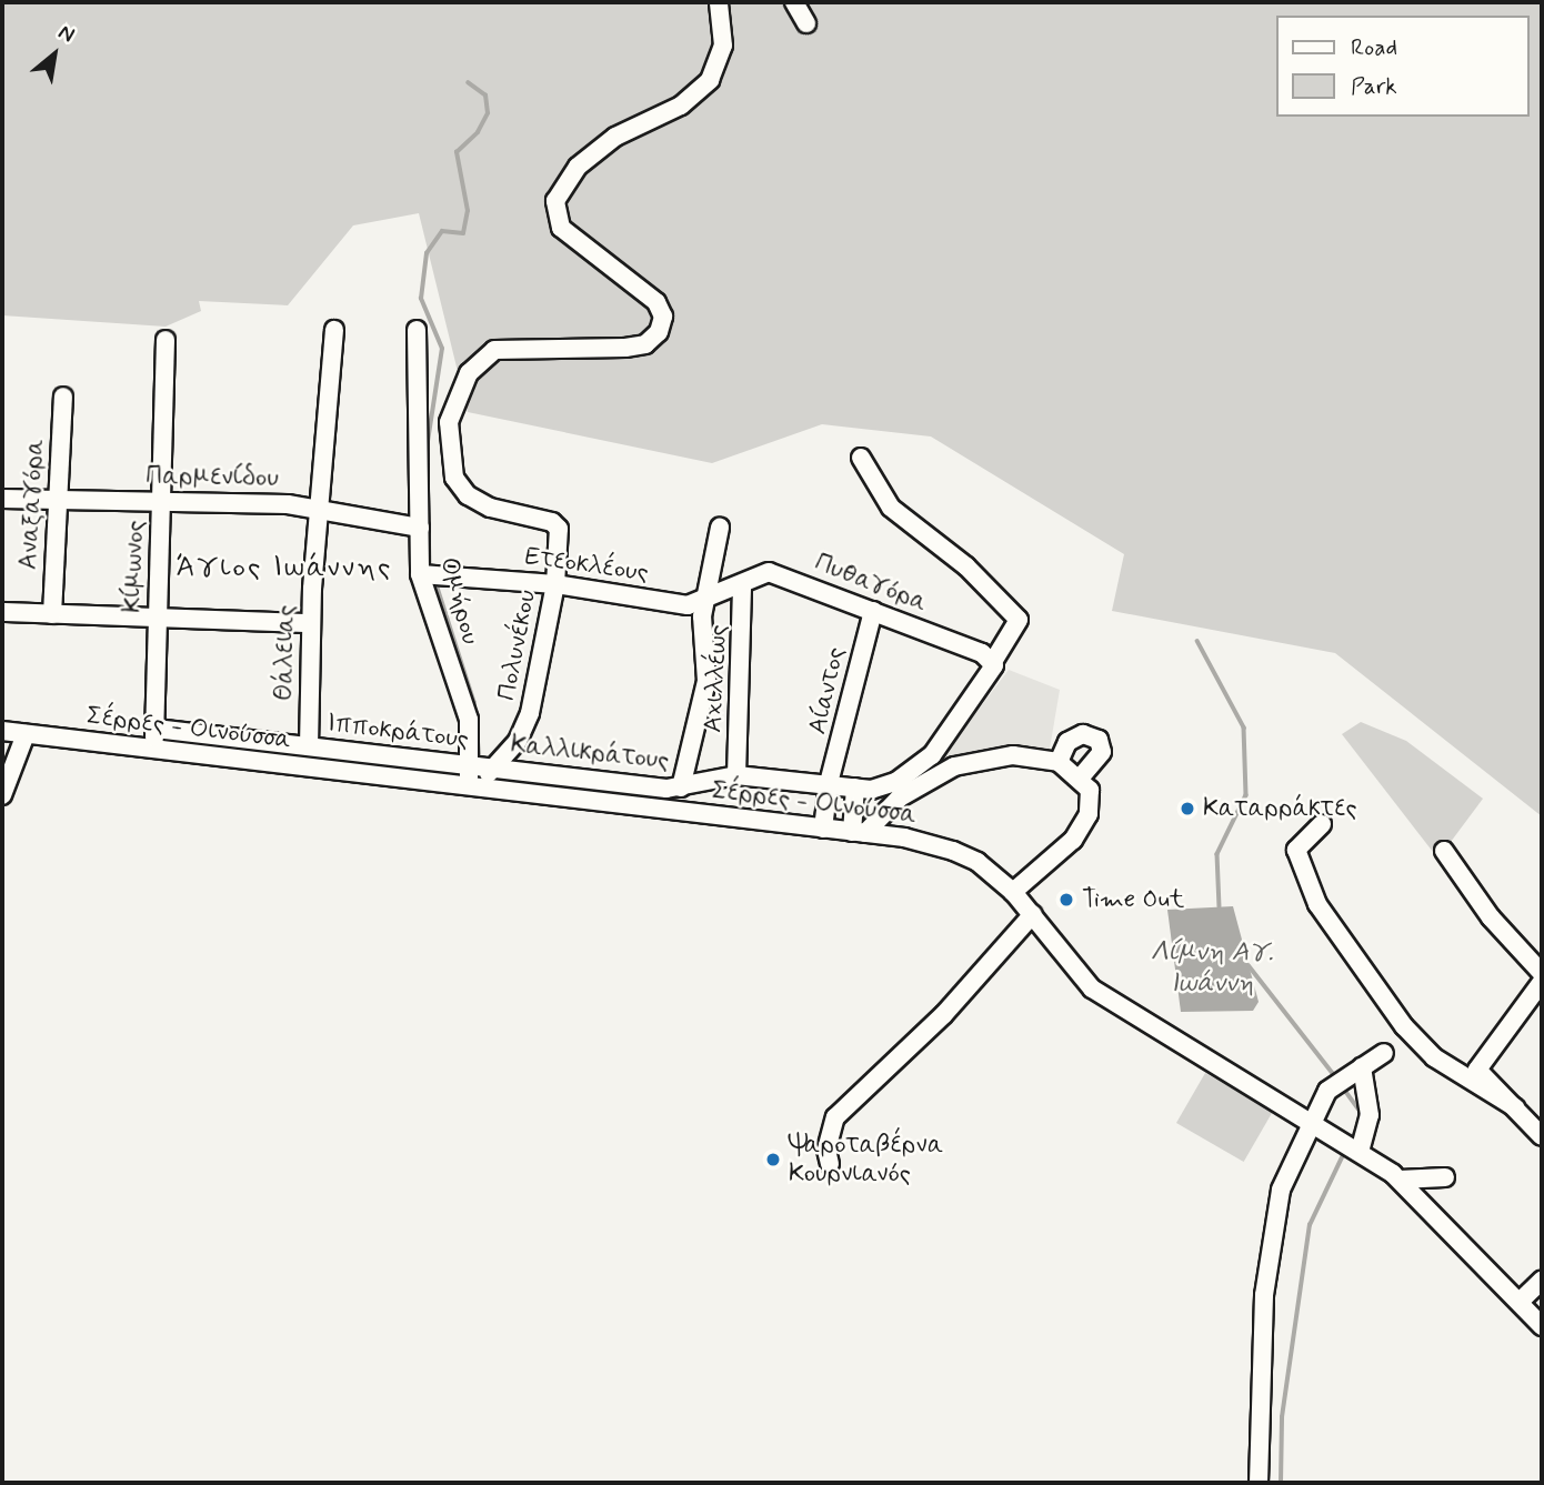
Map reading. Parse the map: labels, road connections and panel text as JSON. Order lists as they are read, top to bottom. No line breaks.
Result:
{"streets":{"street":["Παρμενίδου","Αναξαγόρα","Ετεοκλέους","Κίμωνος","Πυθαγόρα","Ομήρου","Πολυνέκου","Θάλειας","Αχιλλέως","Αίαντος","Σέρρες - Οινούσσα","Ιπποκράτους","Καλλικράτους"]},"crossings":[["Παρμενίδου","Αναξαγόρα"],["Παρμενίδου","Κίμωνος"],["Παρμενίδου","Ομήρου"],["Παρμενίδου","Θάλειας"],["Ετεοκλέους","Πυθαγόρα"],["Ετεοκλέους","Ομήρου"],["Ετεοκλέους","Πολυνέκου"],["Ετεοκλέους","Αχιλλέως"],["Κίμωνος","Σέρρες - Οινούσσα"],["Κίμωνος","Ιπποκράτους"],["Πυθαγόρα","Αχιλλέως"],["Πυθαγόρα","Αίαντος"],["Πυθαγόρα","Καλλικράτους"],["Ομήρου","Πολυνέκου"],["Ομήρου","Σέρρες - Οινούσσα"],["Ομήρου","Ιπποκράτους"],["Πολυνέκου","Σέρρες - Οινούσσα"],["Πολυνέκου","Ιπποκράτους"],["Πολυνέκου","Καλλικράτους"],["Θάλειας","Ιπποκράτους"],["Αχιλλέως","Καλλικράτους"],["Αίαντος","Σέρρες - Οινούσσα"],["Αίαντος","Καλλικράτους"],["Ιπποκράτους","Καλλικράτους"]],"districts":["Άγιος Ιωάννης"],"water":["Λίμνη Αγ. Ιωάννη"],"places":["Καταρράκτες","Time Out","Ψαροταβέρνα Κουρνιανός"],"legend":["Road","Park"],"north":"top right"}
